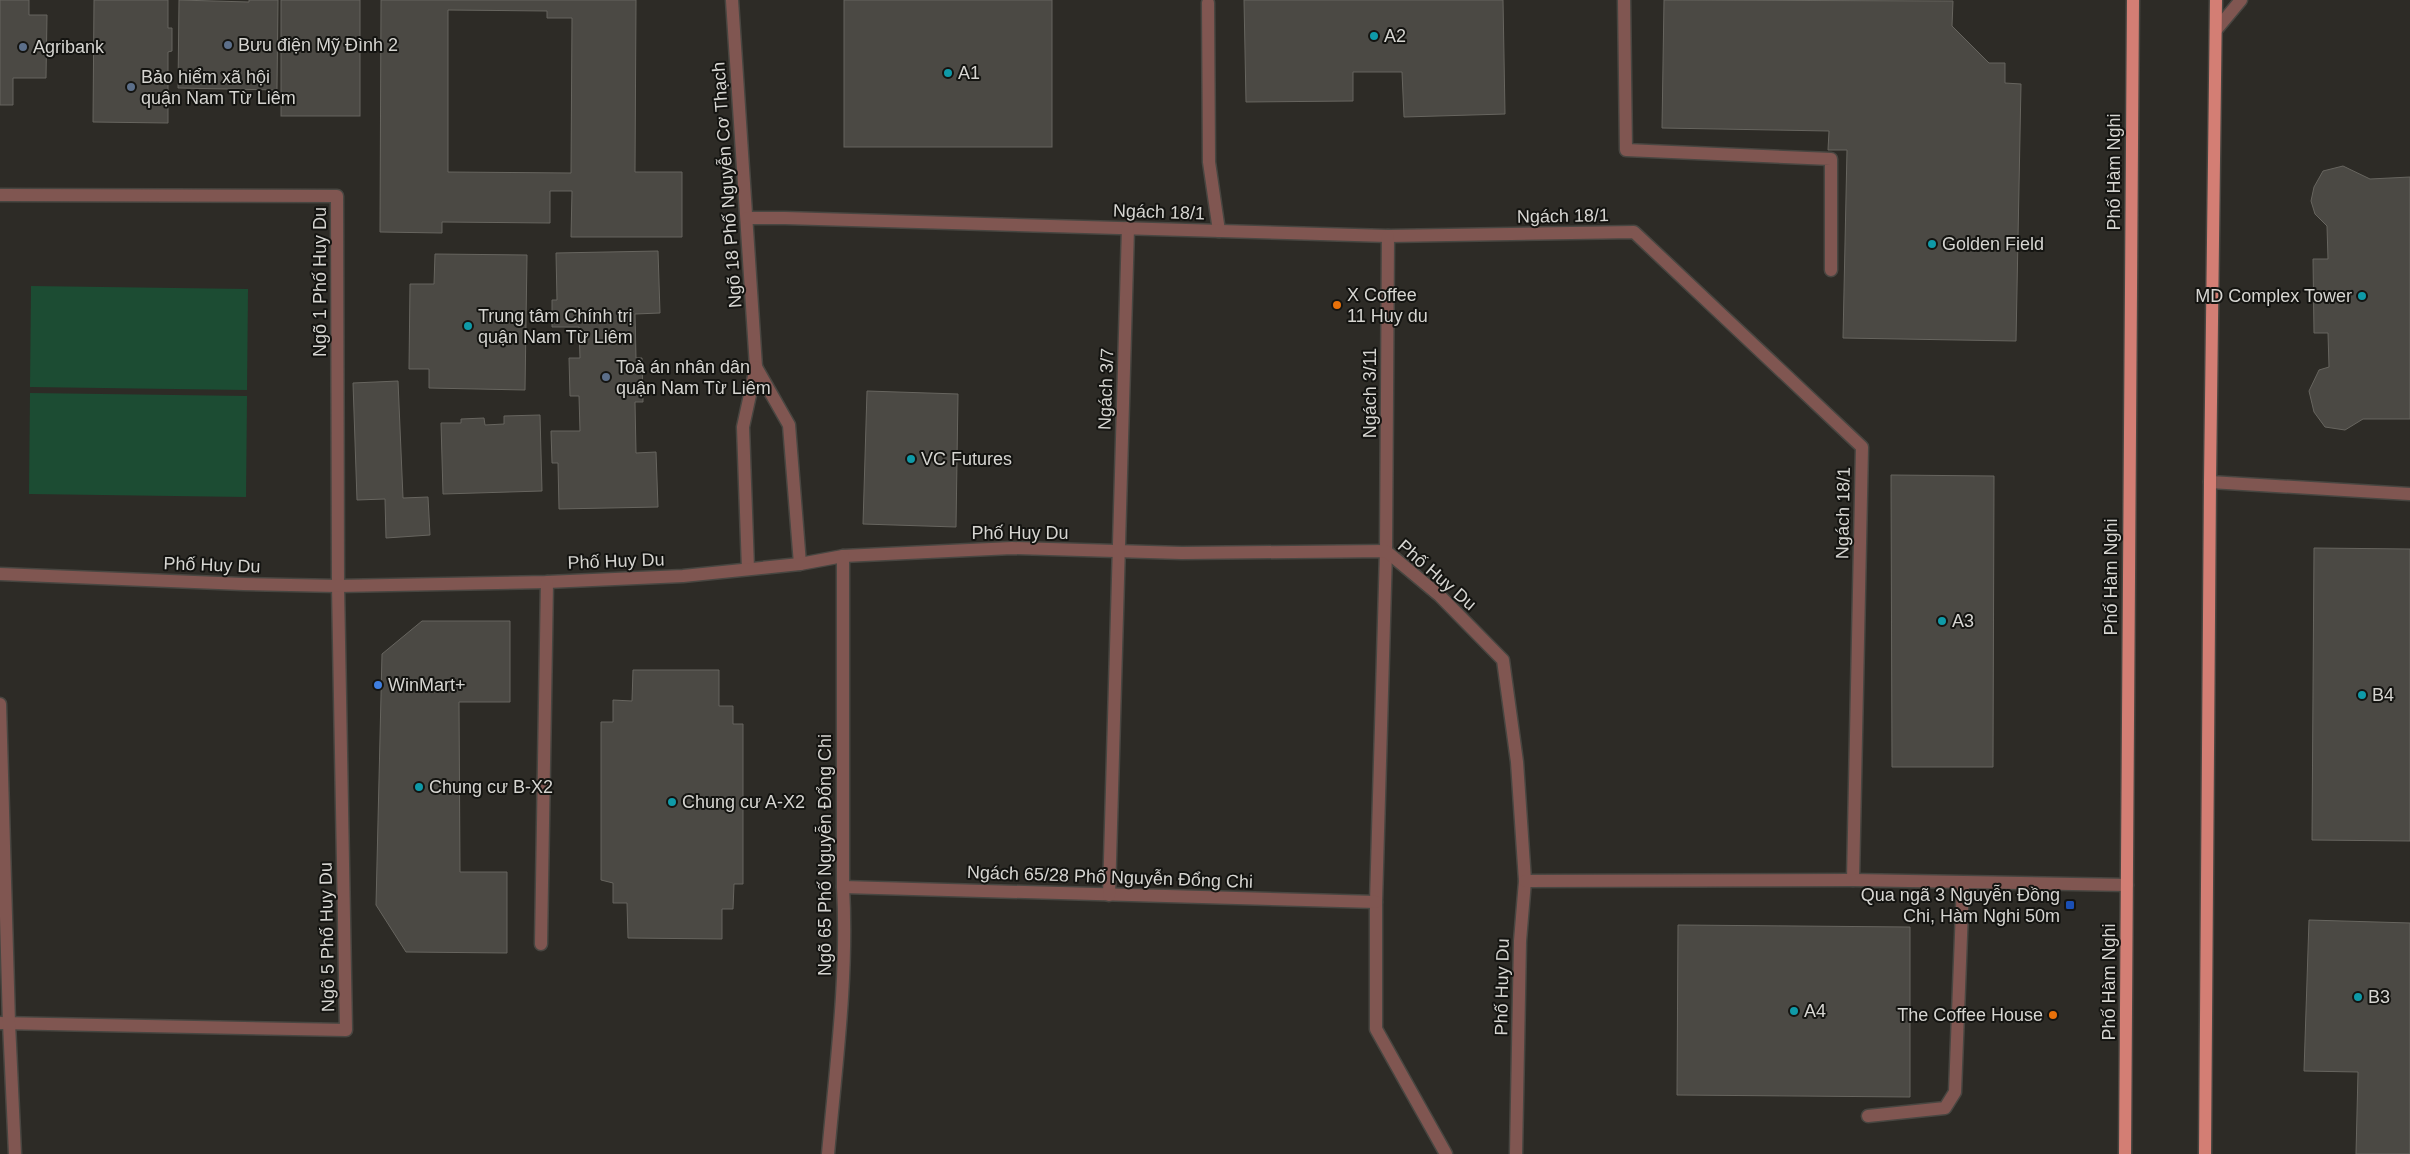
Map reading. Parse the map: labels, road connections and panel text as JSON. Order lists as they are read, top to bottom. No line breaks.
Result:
{"streets":{"main road":["Phố Hàm Nghi"],"street":["Ngõ 18 Phố Nguyễn Cơ Thạch","Ngách 18/1","Ngõ 1 Phố Huy Du","Ngách 3/7","Ngách 3/11","Phố Huy Du","Ngõ 65 Phố Nguyễn Đổng Chi","Ngách 65/28 Phố Nguyễn Đổng Chi","Ngõ 5 Phố Huy Du"]},"crossings":[["Ngõ 18 Phố Nguyễn Cơ Thạch","Ngách 18/1"],["Ngõ 18 Phố Nguyễn Cơ Thạch","Phố Huy Du"],["Ngách 18/1","Ngách 3/7"],["Ngách 18/1","Ngách 3/11"],["Ngõ 1 Phố Huy Du","Phố Huy Du"],["Ngõ 1 Phố Huy Du","Ngõ 5 Phố Huy Du"],["Ngách 3/7","Phố Huy Du"],["Ngách 3/7","Ngách 65/28 Phố Nguyễn Đổng Chi"],["Ngách 3/11","Phố Huy Du"],["Ngách 3/11","Ngách 65/28 Phố Nguyễn Đổng Chi"],["Phố Huy Du","Ngõ 65 Phố Nguyễn Đổng Chi"],["Phố Huy Du","Ngõ 5 Phố Huy Du"],["Ngõ 65 Phố Nguyễn Đổng Chi","Ngách 65/28 Phố Nguyễn Đổng Chi"]],"places":{"other":["A2","Bưu điện Mỹ Đình 2","Agribank","A1","Bảo hiểm xã hội quận Nam Từ Liêm","Golden Field","MD Complex Tower","X Coffee 11 Huy du","Trung tâm Chính trị quận Nam Từ Liêm","Toà án nhân dân quận Nam Từ Liêm","VC Futures","A3","WinMart+","B4","Chung cư B-X2","Chung cư A-X2","B3","A4","The Coffee House"],"transit":["Qua ngã 3 Nguyễn Đồng Chi, Hàm Nghi 50m"]}}
